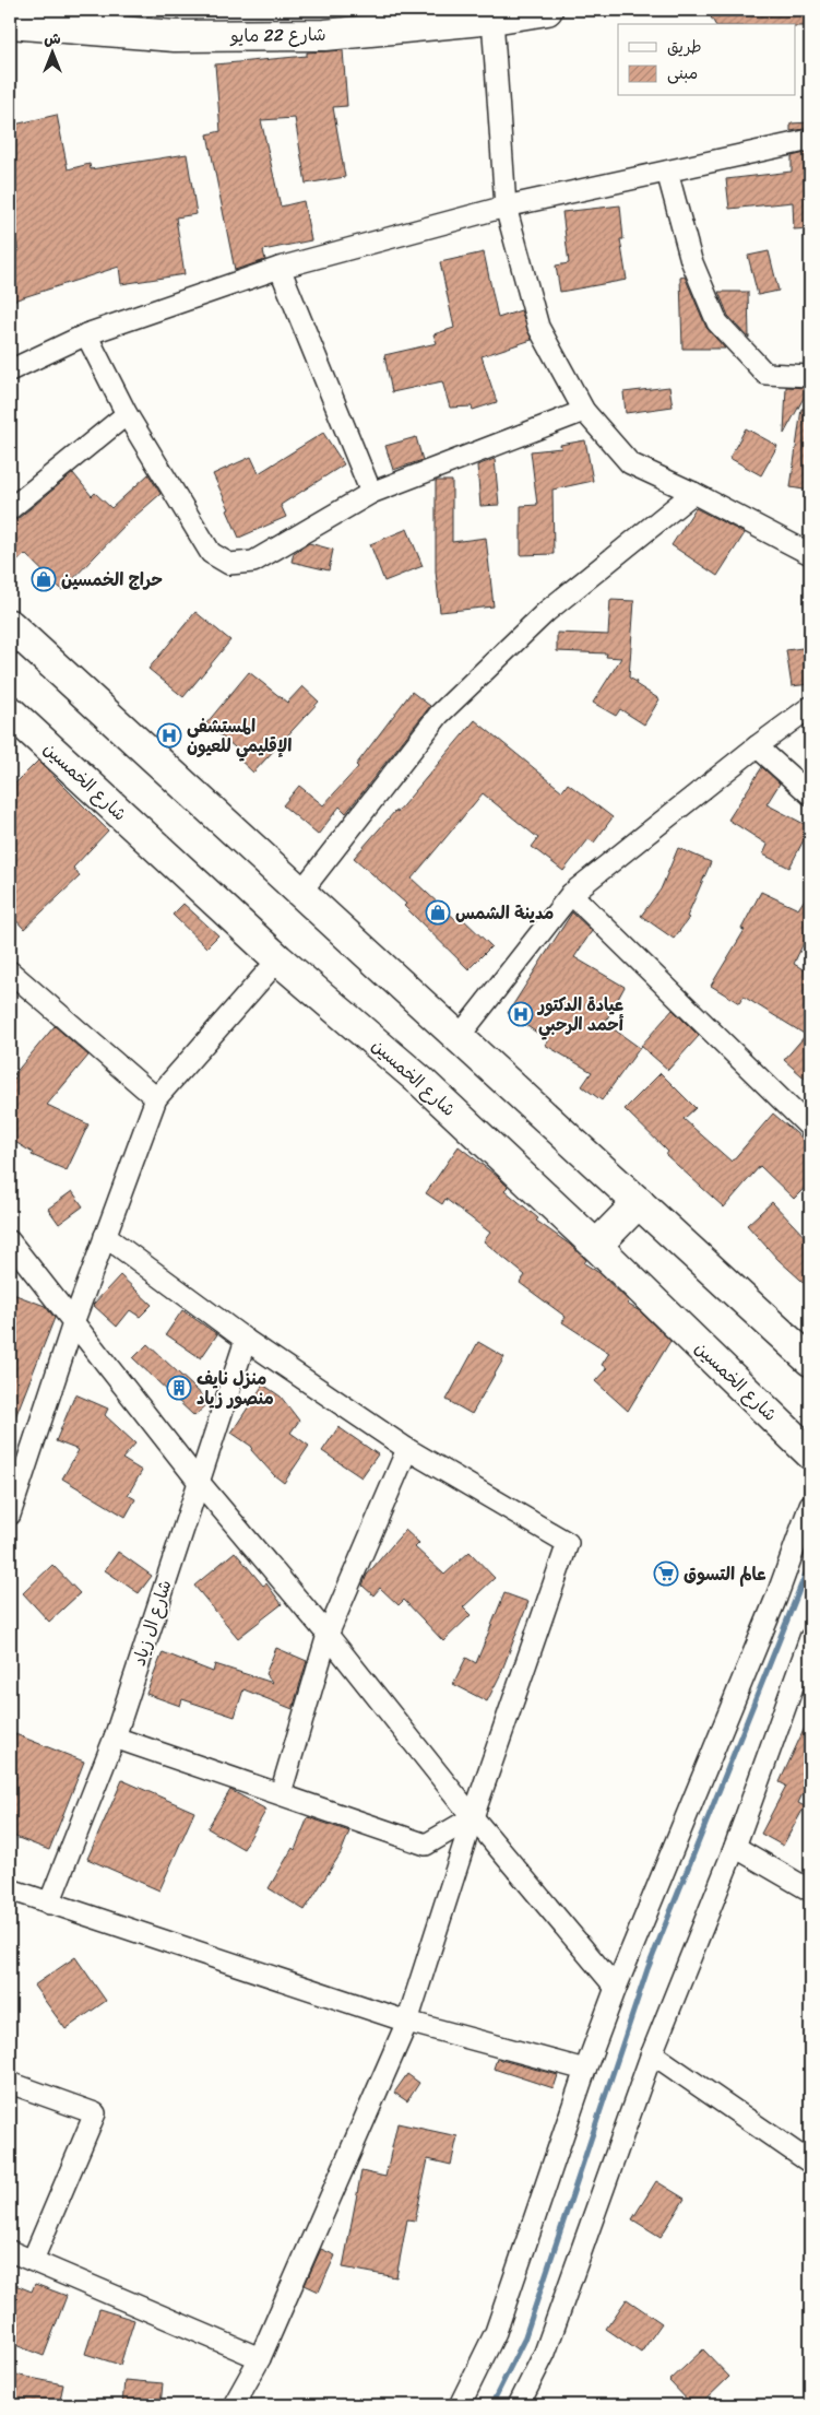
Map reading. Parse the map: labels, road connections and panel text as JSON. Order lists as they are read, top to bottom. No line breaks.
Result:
{"streets":{"main road":["شارع 22 مايو","شارع الخمسين"],"street":["شارع ال زياد"]},"places":{"shop":["حراج الخمسين","مدينة الشمس"],"hospital":["المستشفى الإقليمي للعيون","عيادة الدكتور أحمد الرحبي"],"building":["منزل نايف منصور زياد"],"supermarket":["عالم التسوق"]},"legend":["طريق","مبنى"],"north":"top"}
